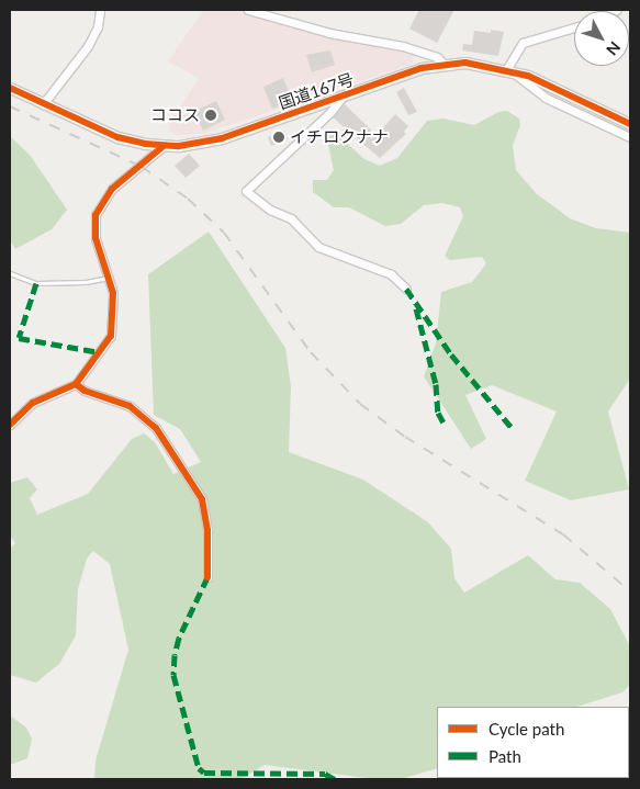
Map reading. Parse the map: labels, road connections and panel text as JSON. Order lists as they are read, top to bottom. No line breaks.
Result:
{"streets":{"street":["国道167号"]},"places":["ココス","イチロクナナ"],"legend":["Cycle path","Path"],"north":"bottom right"}
